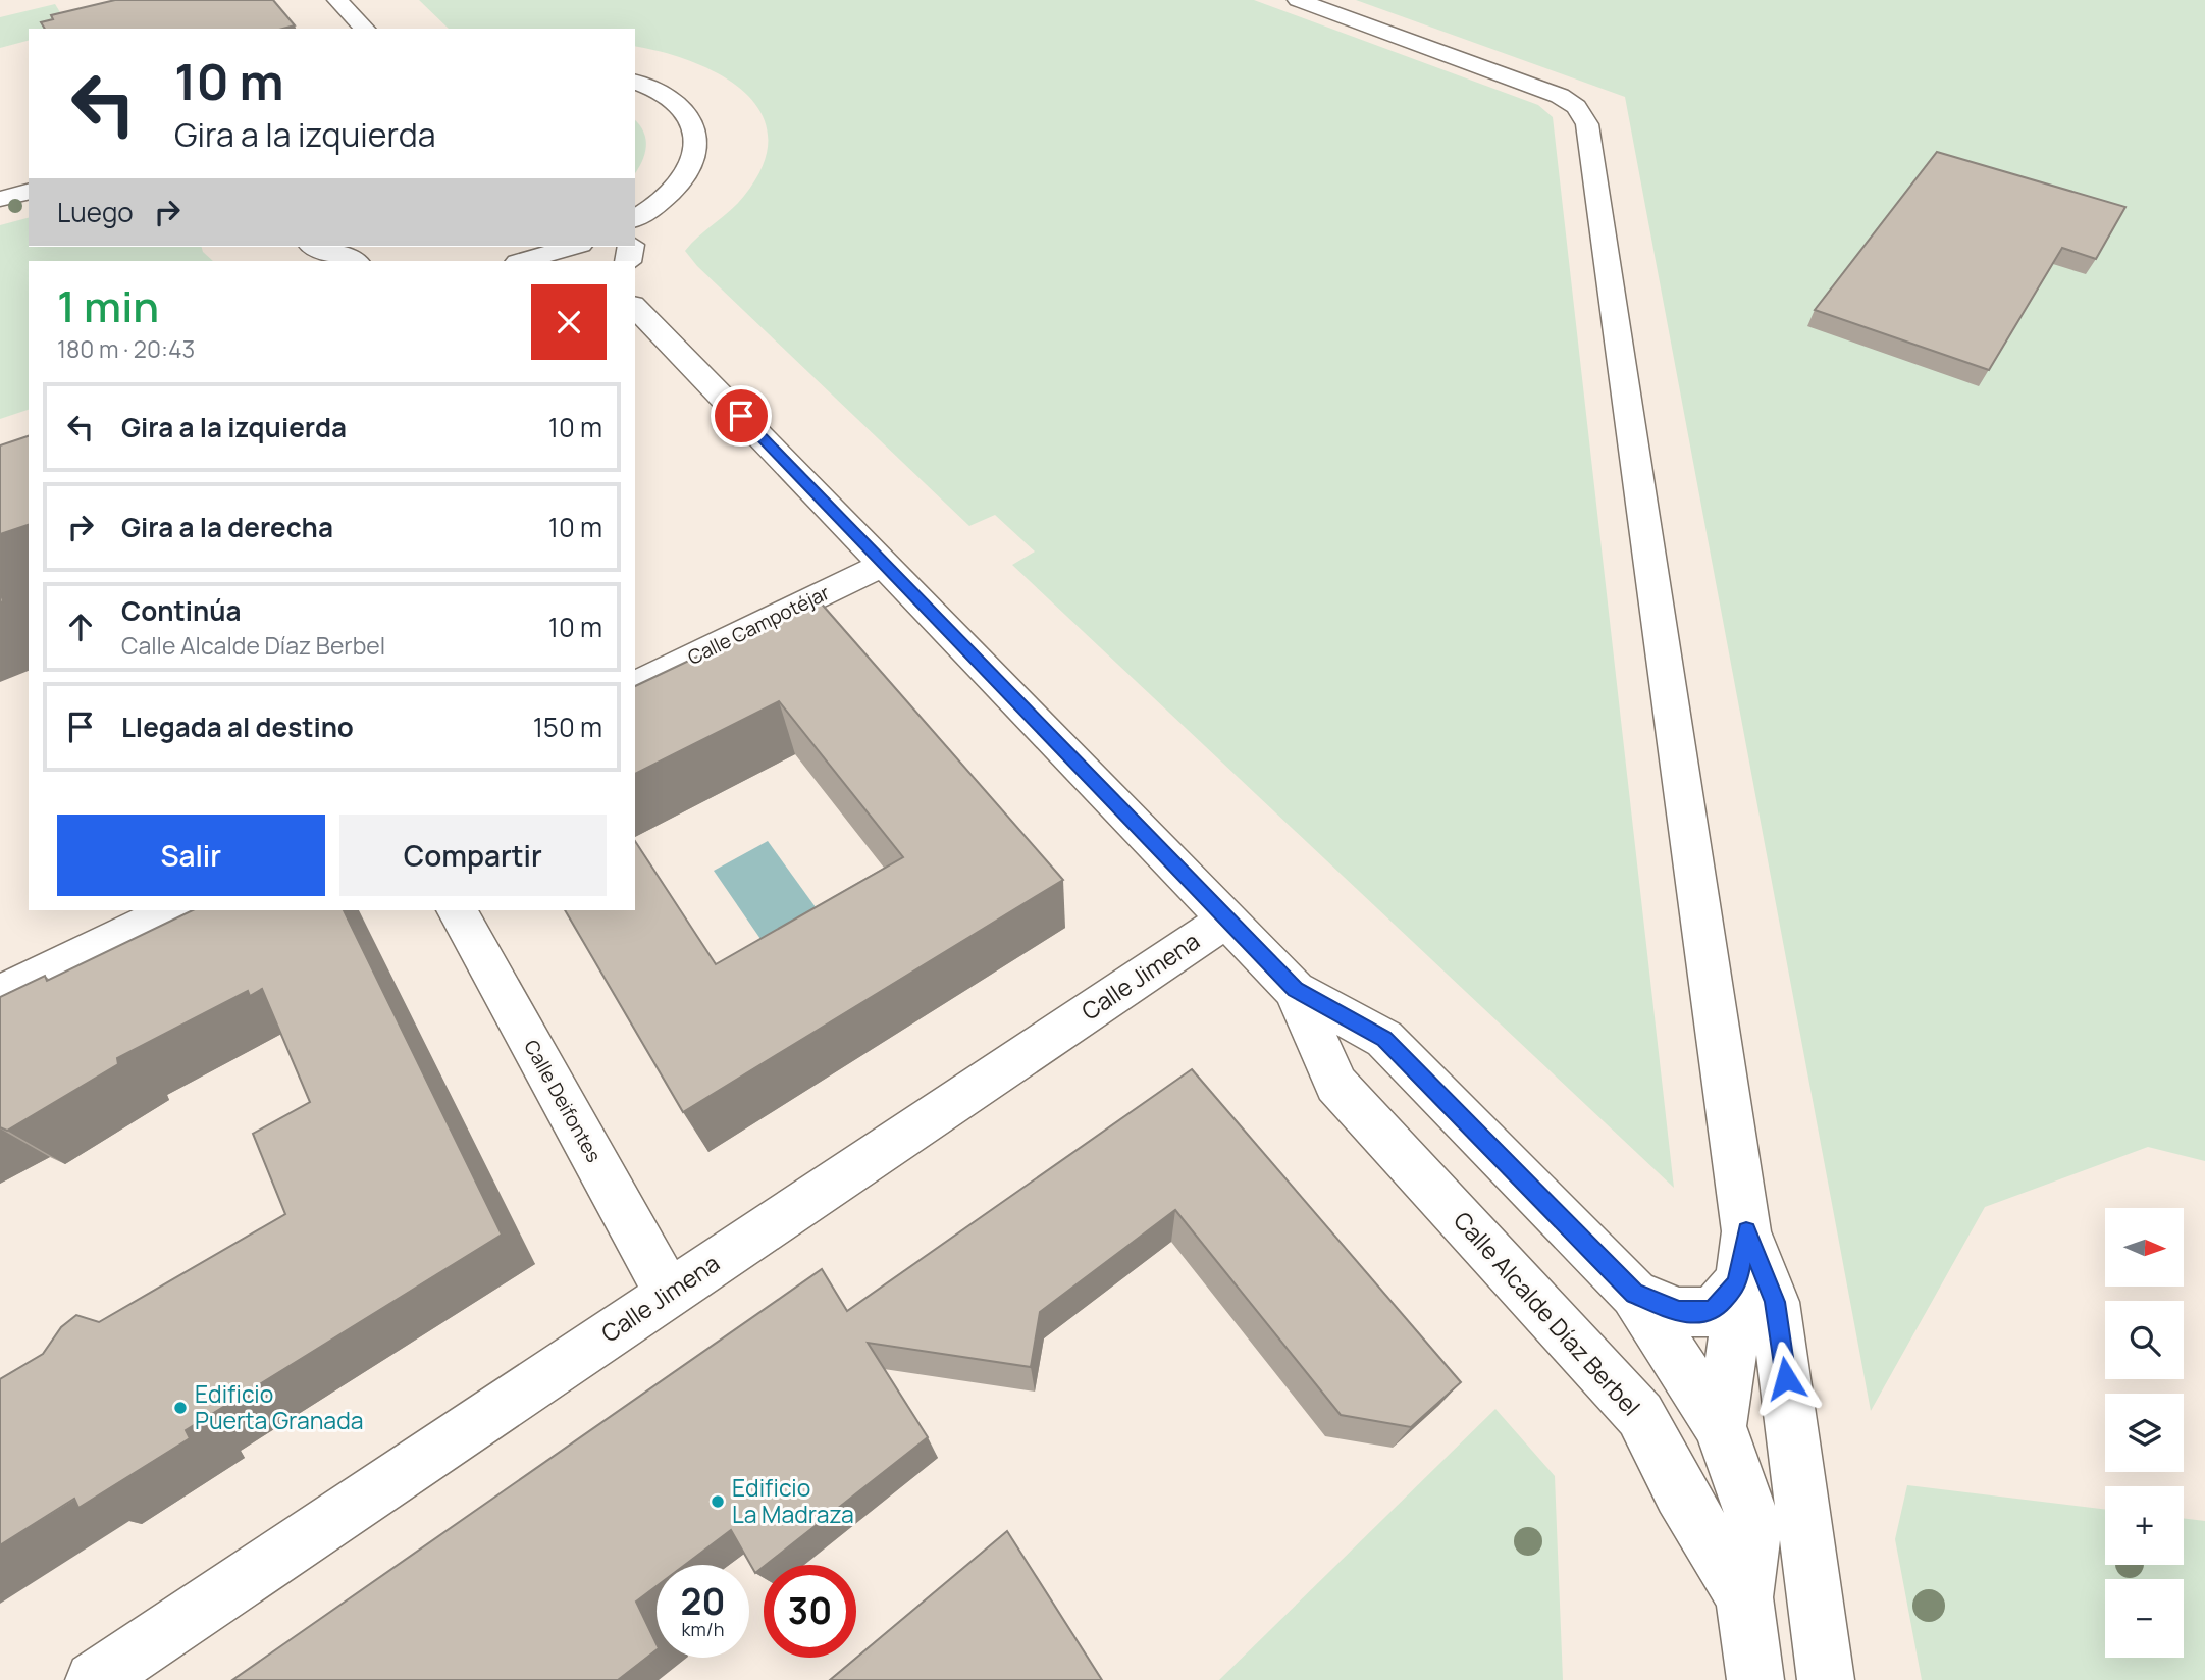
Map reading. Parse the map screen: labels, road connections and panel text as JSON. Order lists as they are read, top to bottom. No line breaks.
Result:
{"streets":{"street":["Calle Campotéjar","Calle Jimena","Calle Deifontes","Calle Alcalde Díaz Berbel"]},"crossings":[["Calle Campotéjar","Calle Alcalde Díaz Berbel"],["Calle Jimena","Calle Deifontes"],["Calle Jimena","Calle Alcalde Díaz Berbel"]],"places":["Edificio Puerta Granada","Edificio La Madraza"],"north":"right","page":{"turn":["10 m","Gira a la izquierda"],"then":"Luego","heading":["1 min","180 m · 20:43"],"list":[{"name":"Gira a la izquierda","value":"10 m"},{"name":"Gira a la derecha","value":"10 m"},{"name":"Continúa","note":"Calle Alcalde Díaz Berbel","value":"10 m"},{"name":"Llegada al destino","value":"150 m"}],"buttons":["Salir","Compartir"],"map_buttons":["+","−"],"speed":"20 km/h","limit":"30"}}
